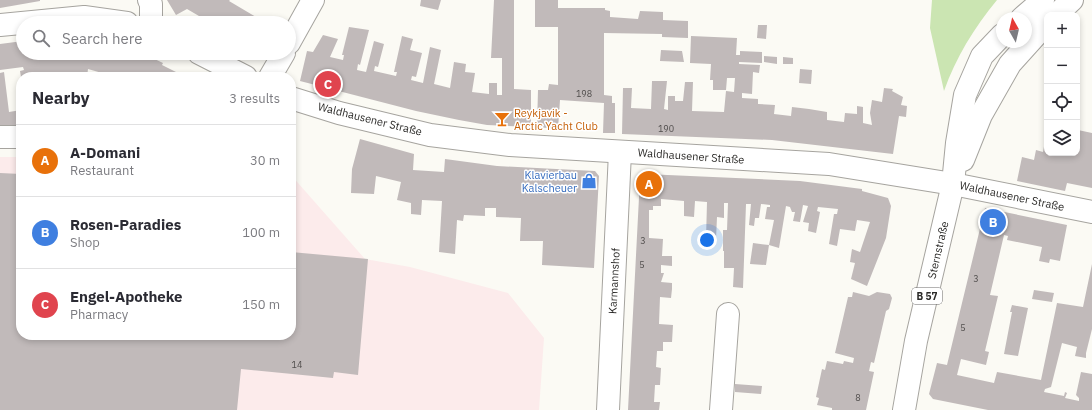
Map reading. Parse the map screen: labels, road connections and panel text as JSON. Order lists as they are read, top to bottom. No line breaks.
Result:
{"streets":{"street":["Waldhausener Straße","Sternstraße","Karmannshof","B 57"]},"crossings":[["Waldhausener Straße","Sternstraße"],["Waldhausener Straße","Karmannshof"],["Waldhausener Straße","B 57"],["Sternstraße","B 57"]],"places":{"bar":["Reykjavik - Arctic Yacht Club"],"shop":["Klavierbau Kalscheuer"]},"house_numbers":["198","190","3","5","3","5","14","8"],"north":"top","page":{"map_buttons":["+","−"],"search":"Search here","pins":["C","A","B"],"heading":["Nearby","3 results"],"list":[{"mark":"A","name":"A-Domani","note":"Restaurant","value":"30 m"},{"mark":"B","name":"Rosen-Paradies","note":"Shop","value":"100 m"},{"mark":"C","name":"Engel-Apotheke","note":"Pharmacy","value":"150 m"}]}}
